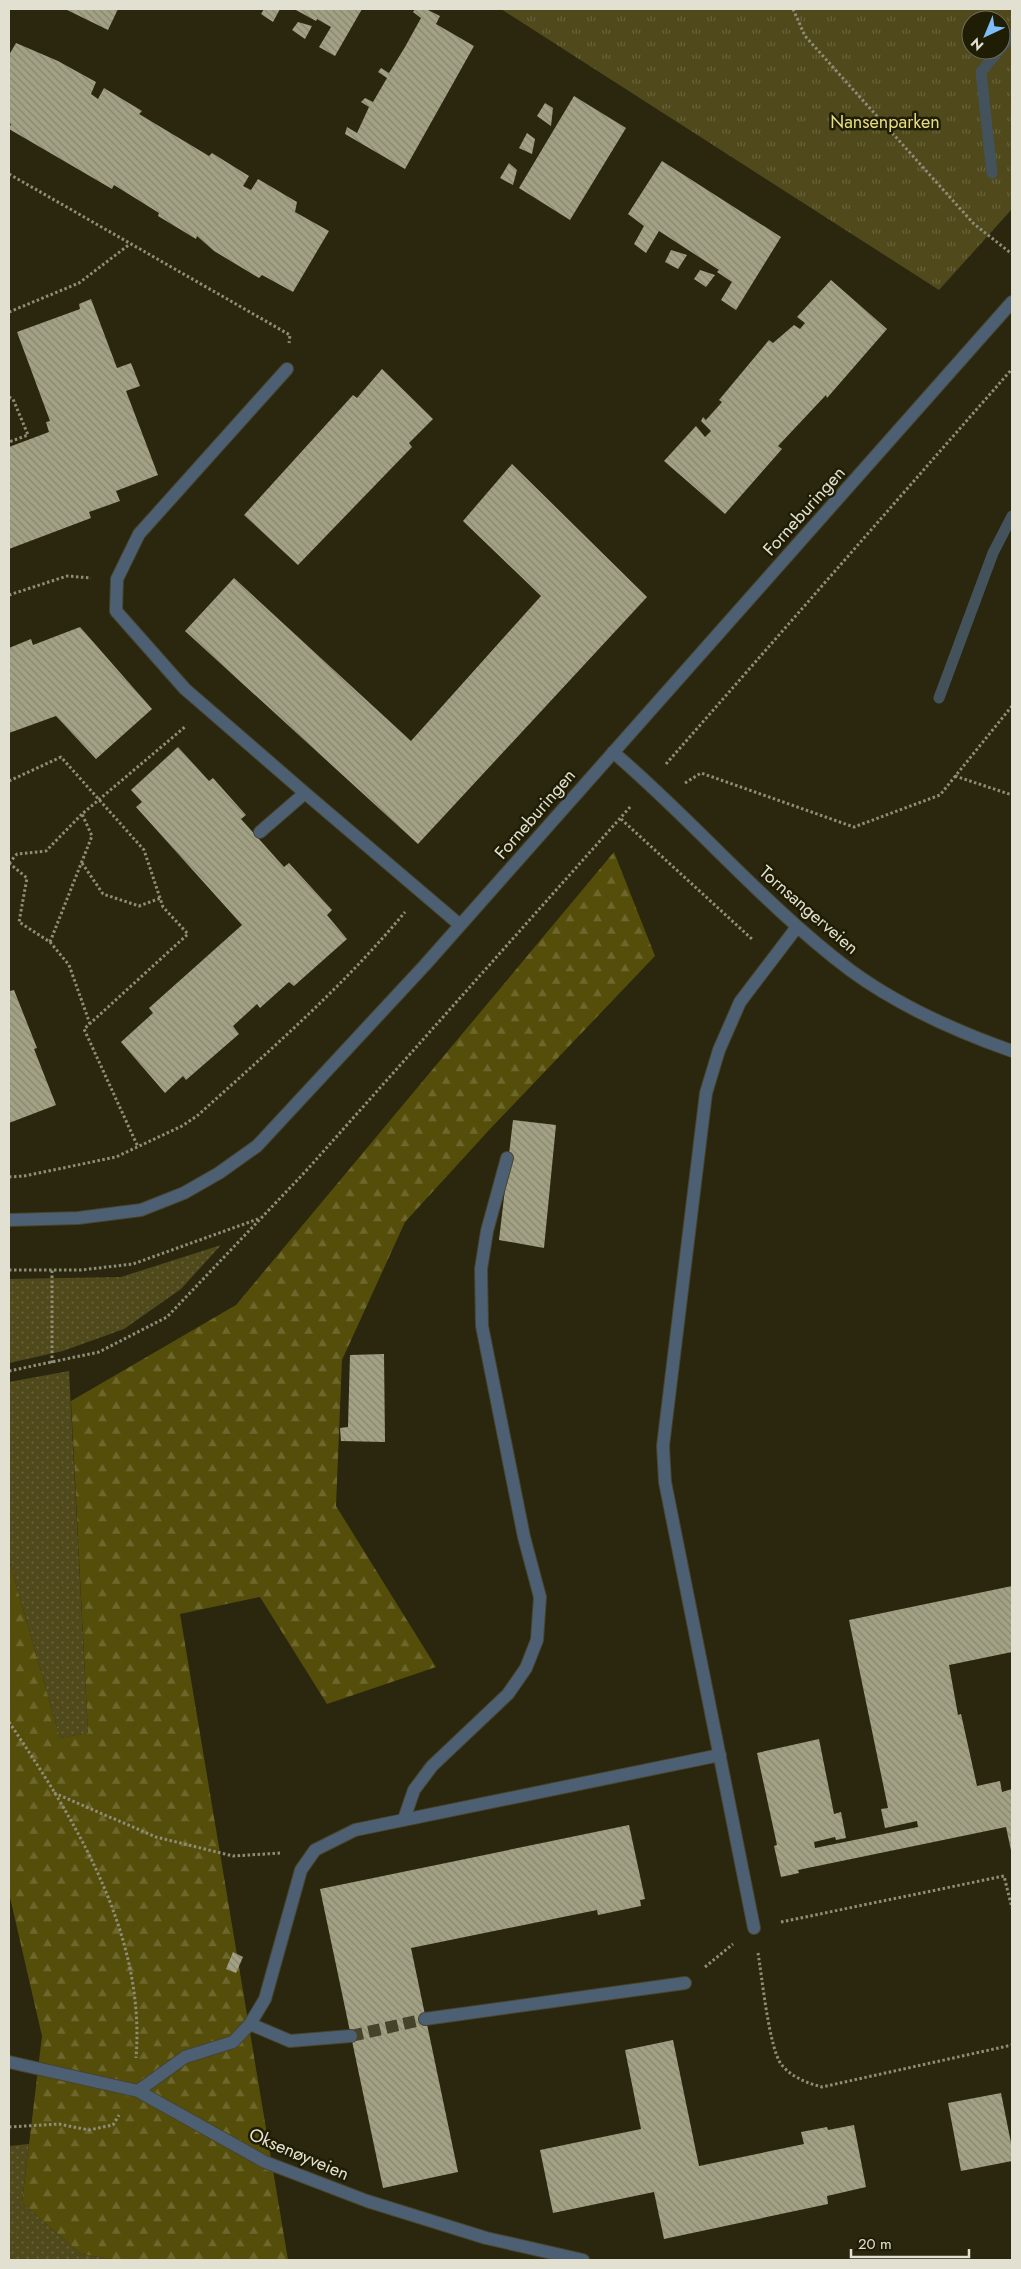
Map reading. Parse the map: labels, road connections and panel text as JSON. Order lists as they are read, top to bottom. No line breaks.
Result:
{"streets":{"street":["Forneburingen","Tornsangerveien","Oksenøyveien"]},"crossings":[["Forneburingen","Tornsangerveien"]],"parks":["Nansenparken"],"scale_bar":"20 m","north":"bottom left"}
